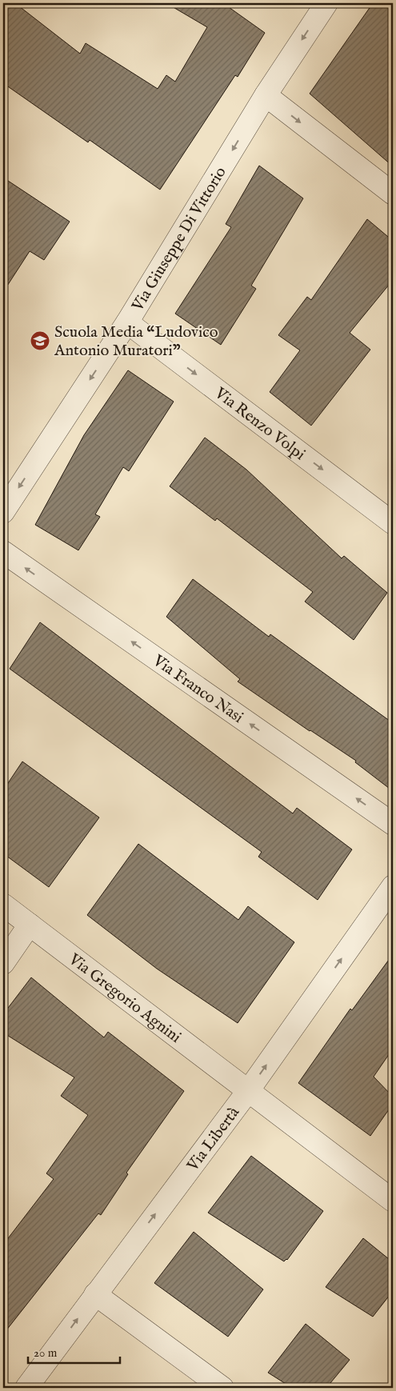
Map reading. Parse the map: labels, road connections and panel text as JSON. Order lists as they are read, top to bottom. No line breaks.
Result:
{"streets":{"street":["Via Giuseppe Di Vittorio","Via Renzo Volpi","Via Franco Nasi","Via Gregorio Agnini","Via Libertà"]},"crossings":[["Via Giuseppe Di Vittorio","Via Renzo Volpi"],["Via Gregorio Agnini","Via Libertà"]],"one_way":["Via Giuseppe Di Vittorio","Via Renzo Volpi","Via Franco Nasi","Via Libertà"],"places":{"school or university":["Scuola Media “Ludovico Antonio Muratori”"]},"scale_bar":"20 m"}
